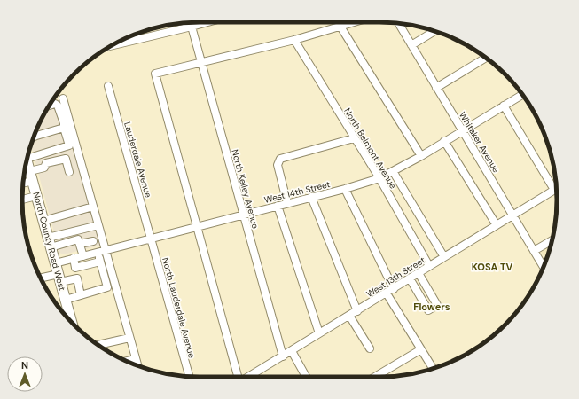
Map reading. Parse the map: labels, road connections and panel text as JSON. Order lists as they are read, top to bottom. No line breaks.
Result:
{"streets":{"main road":["North County Road West"],"street":["Whitaker Avenue","North Belmont Avenue","Lauderdale Avenue","North Kelley Avenue","West 14th Street","West 13th Street","North Lauderdale Avenue"]},"crossings":[["Whitaker Avenue","West 14th Street"],["Whitaker Avenue","West 13th Street"],["North Belmont Avenue","West 14th Street"],["North Belmont Avenue","West 13th Street"],["Lauderdale Avenue","West 14th Street"],["Lauderdale Avenue","North Lauderdale Avenue"],["North Kelley Avenue","West 14th Street"],["North Kelley Avenue","West 13th Street"],["West 14th Street","North County Road West"],["West 14th Street","North Lauderdale Avenue"]],"districts":["KOSA TV","Flowers"],"north":"top"}
